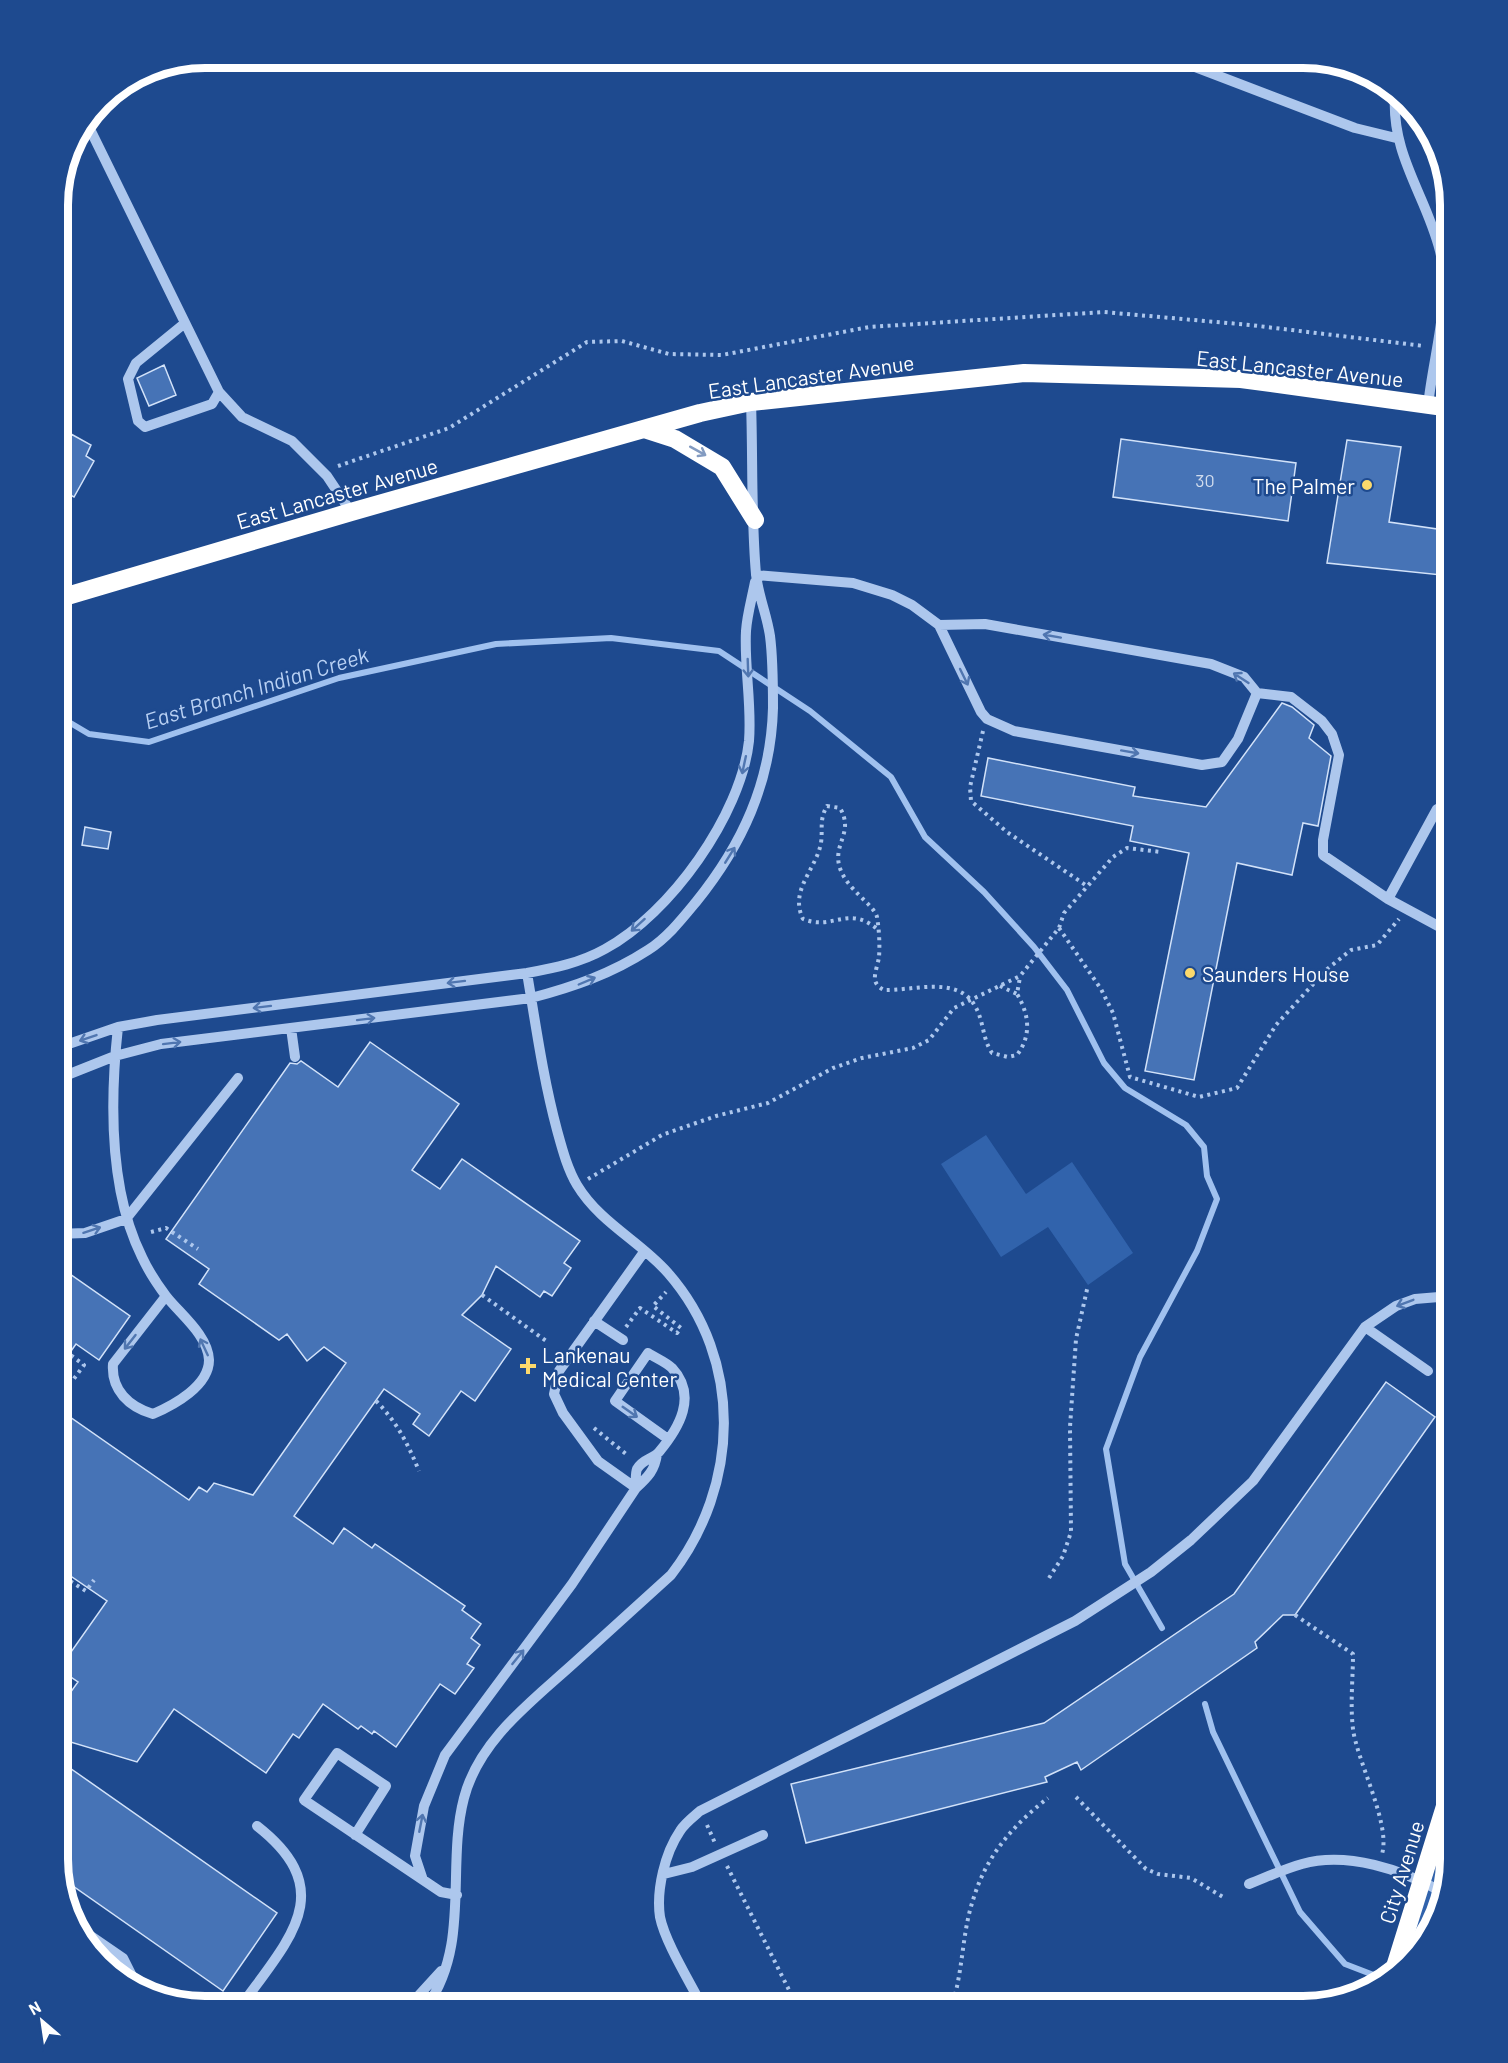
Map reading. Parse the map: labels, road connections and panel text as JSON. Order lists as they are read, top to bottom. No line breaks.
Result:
{"streets":{"highway":["East Lancaster Avenue","City Avenue"]},"water":["East Branch Indian Creek"],"places":{"other":["The Palmer","Saunders House"],"health":["Lankenau Medical Center"]},"house_numbers":["30"],"north":"top left"}
